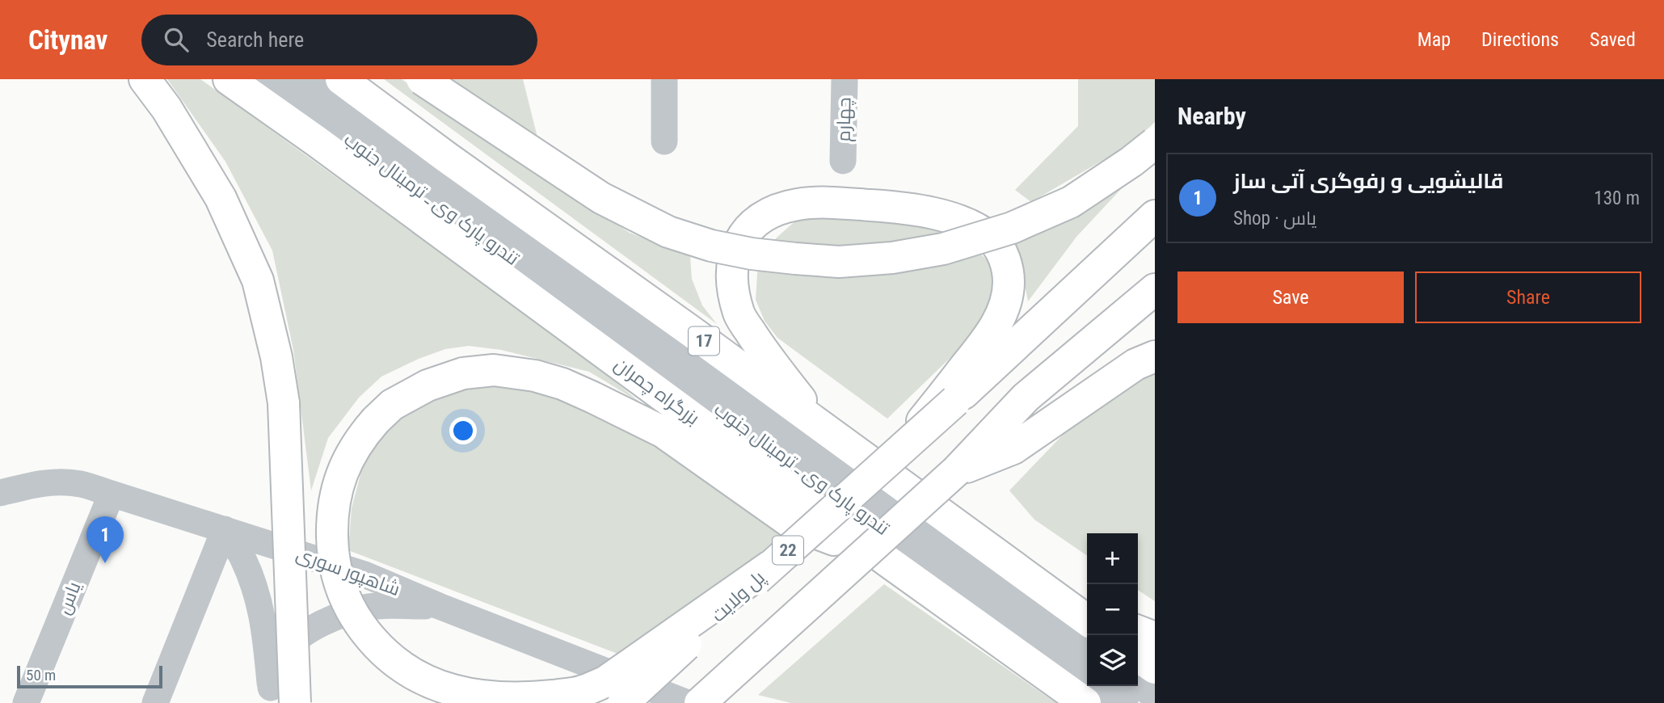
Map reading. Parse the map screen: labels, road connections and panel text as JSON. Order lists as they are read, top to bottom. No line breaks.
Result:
{"streets":{"highway":["17","بزرگراه چمران","22","پل ولایت"],"street":["چهارم","تندرو پارک وی ـ ترمینال جنوب","شاهپور سوری","یاس"]},"crossings":[["شاهپور سوری","یاس"]],"scale_bar":"50 m","page":{"header":"Citynav","search":"Search here","nav":["Map","Directions","Saved"],"heading":"Nearby","list":[{"mark":"1","name":"قالیشویی و رفوگری آتی ساز","note":"Shop · یاس","value":"130 m"}],"buttons":["Save","Share"],"pins":"1","map_buttons":["+","−"],"scale":"50 m"}}
